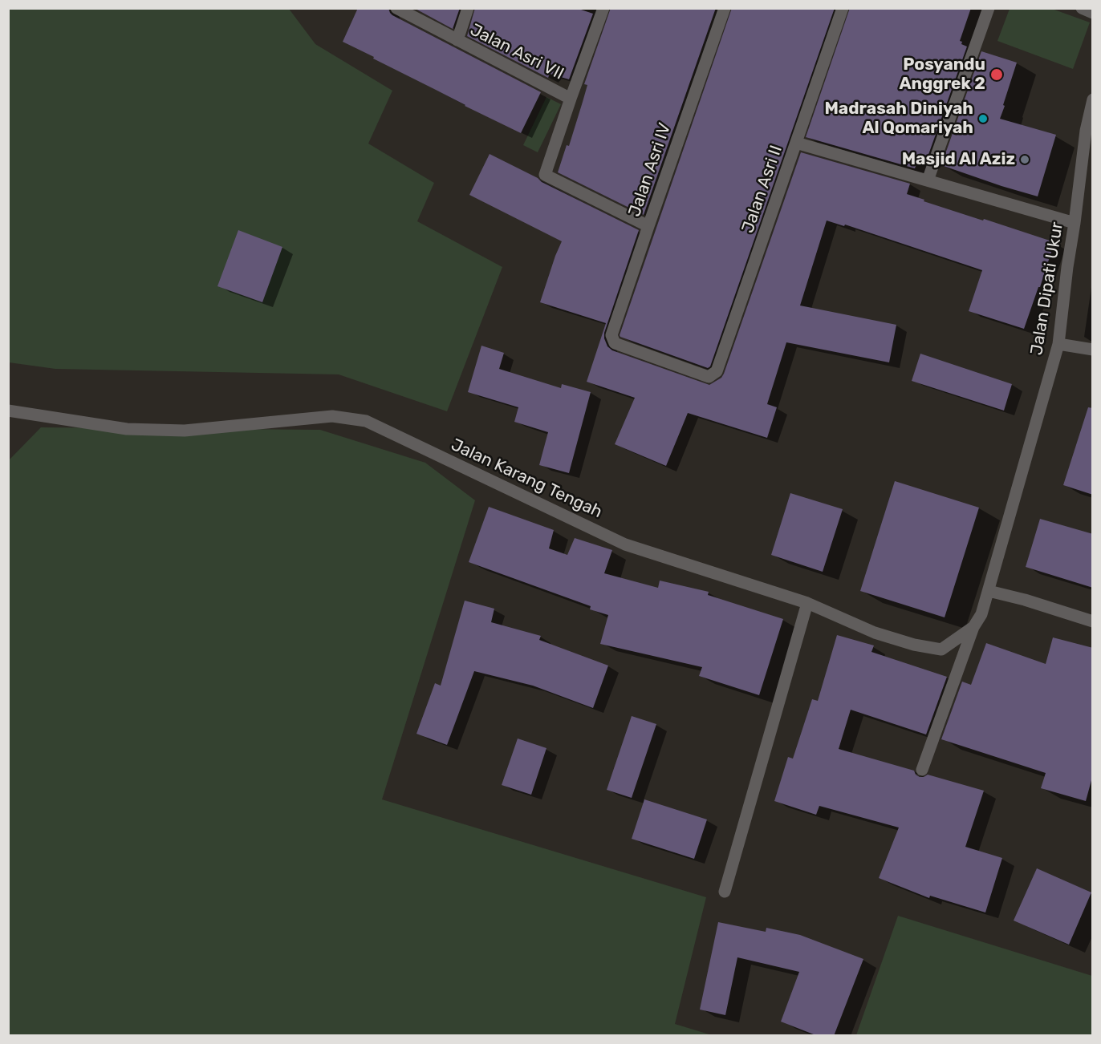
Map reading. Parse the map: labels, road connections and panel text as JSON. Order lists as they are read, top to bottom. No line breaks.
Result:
{"streets":{"street":["Jalan Asri VII","Jalan Asri IV","Jalan Asri II","Jalan Dipati Ukur","Jalan Karang Tengah"]},"crossings":[["Jalan Asri IV","Jalan Asri II"],["Jalan Dipati Ukur","Jalan Karang Tengah"]],"places":["Posyandu Anggrek 2","Madrasah Diniyah Al Qomariyah","Masjid Al Aziz"]}
